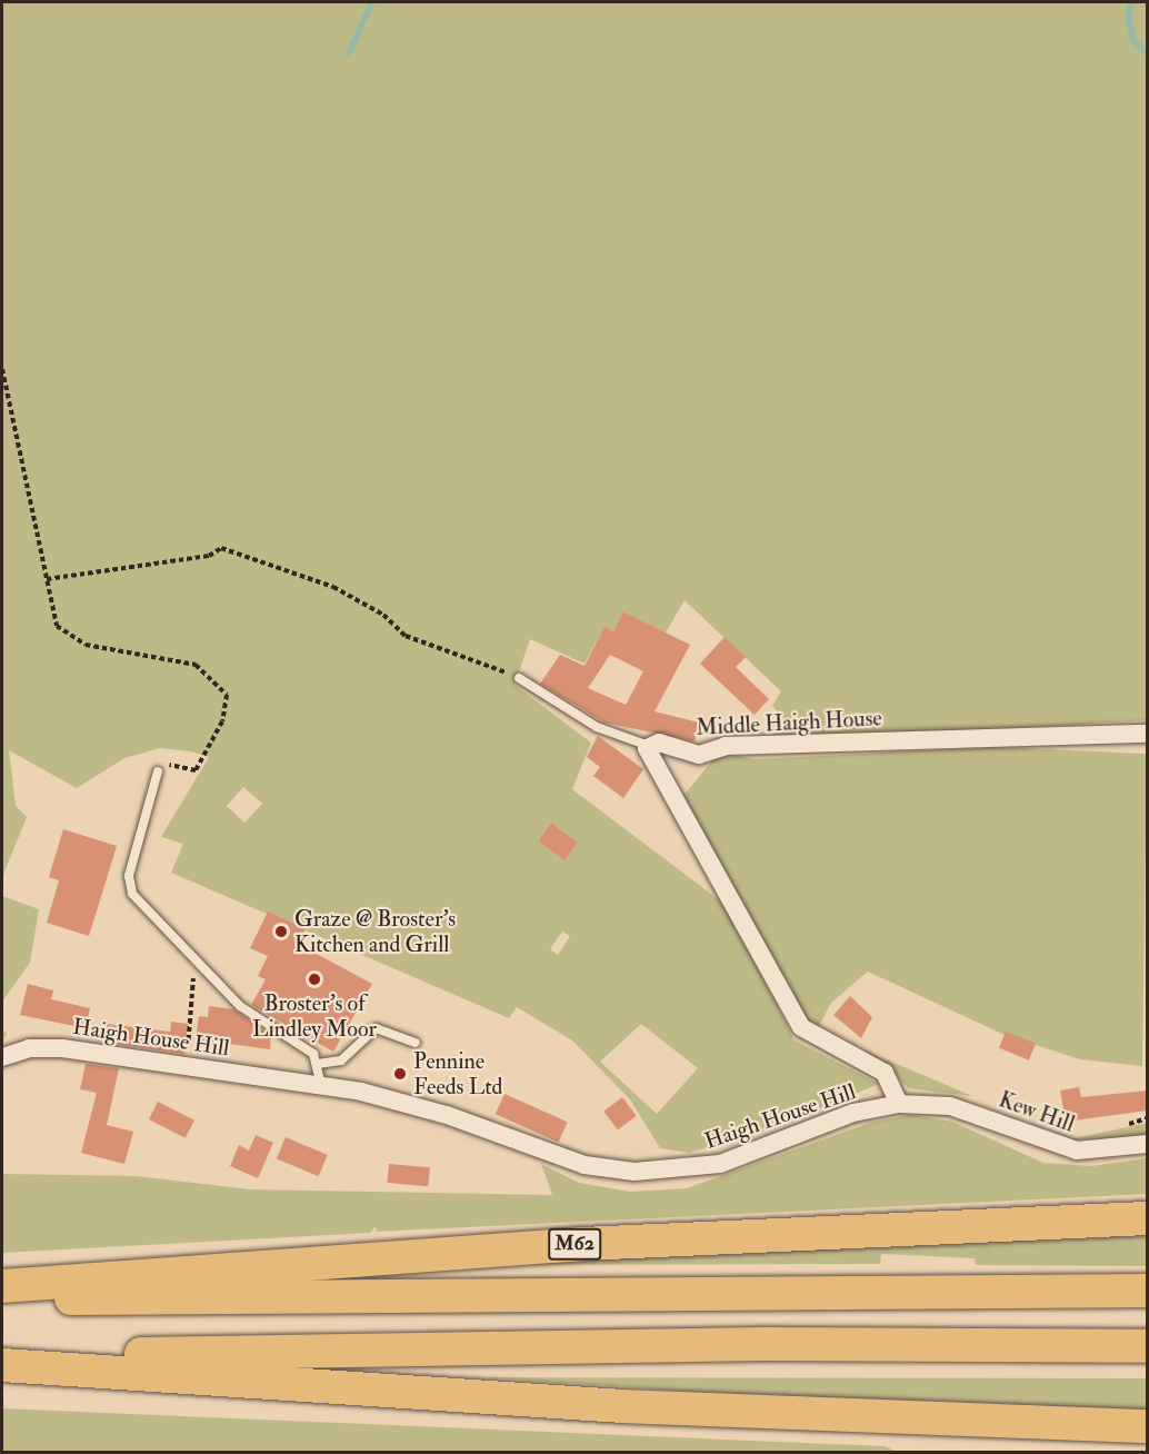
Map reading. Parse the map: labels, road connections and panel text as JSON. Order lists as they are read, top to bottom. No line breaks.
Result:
{"streets":{"highway":["M62"],"street":["Middle Haigh House","Haigh House Hill","Kew Hill"]},"crossings":[["Haigh House Hill","Kew Hill"]],"places":["Graze @ Broster's Kitchen and Grill","Broster's of Lindley Moor","Pennine Feeds Ltd"]}
